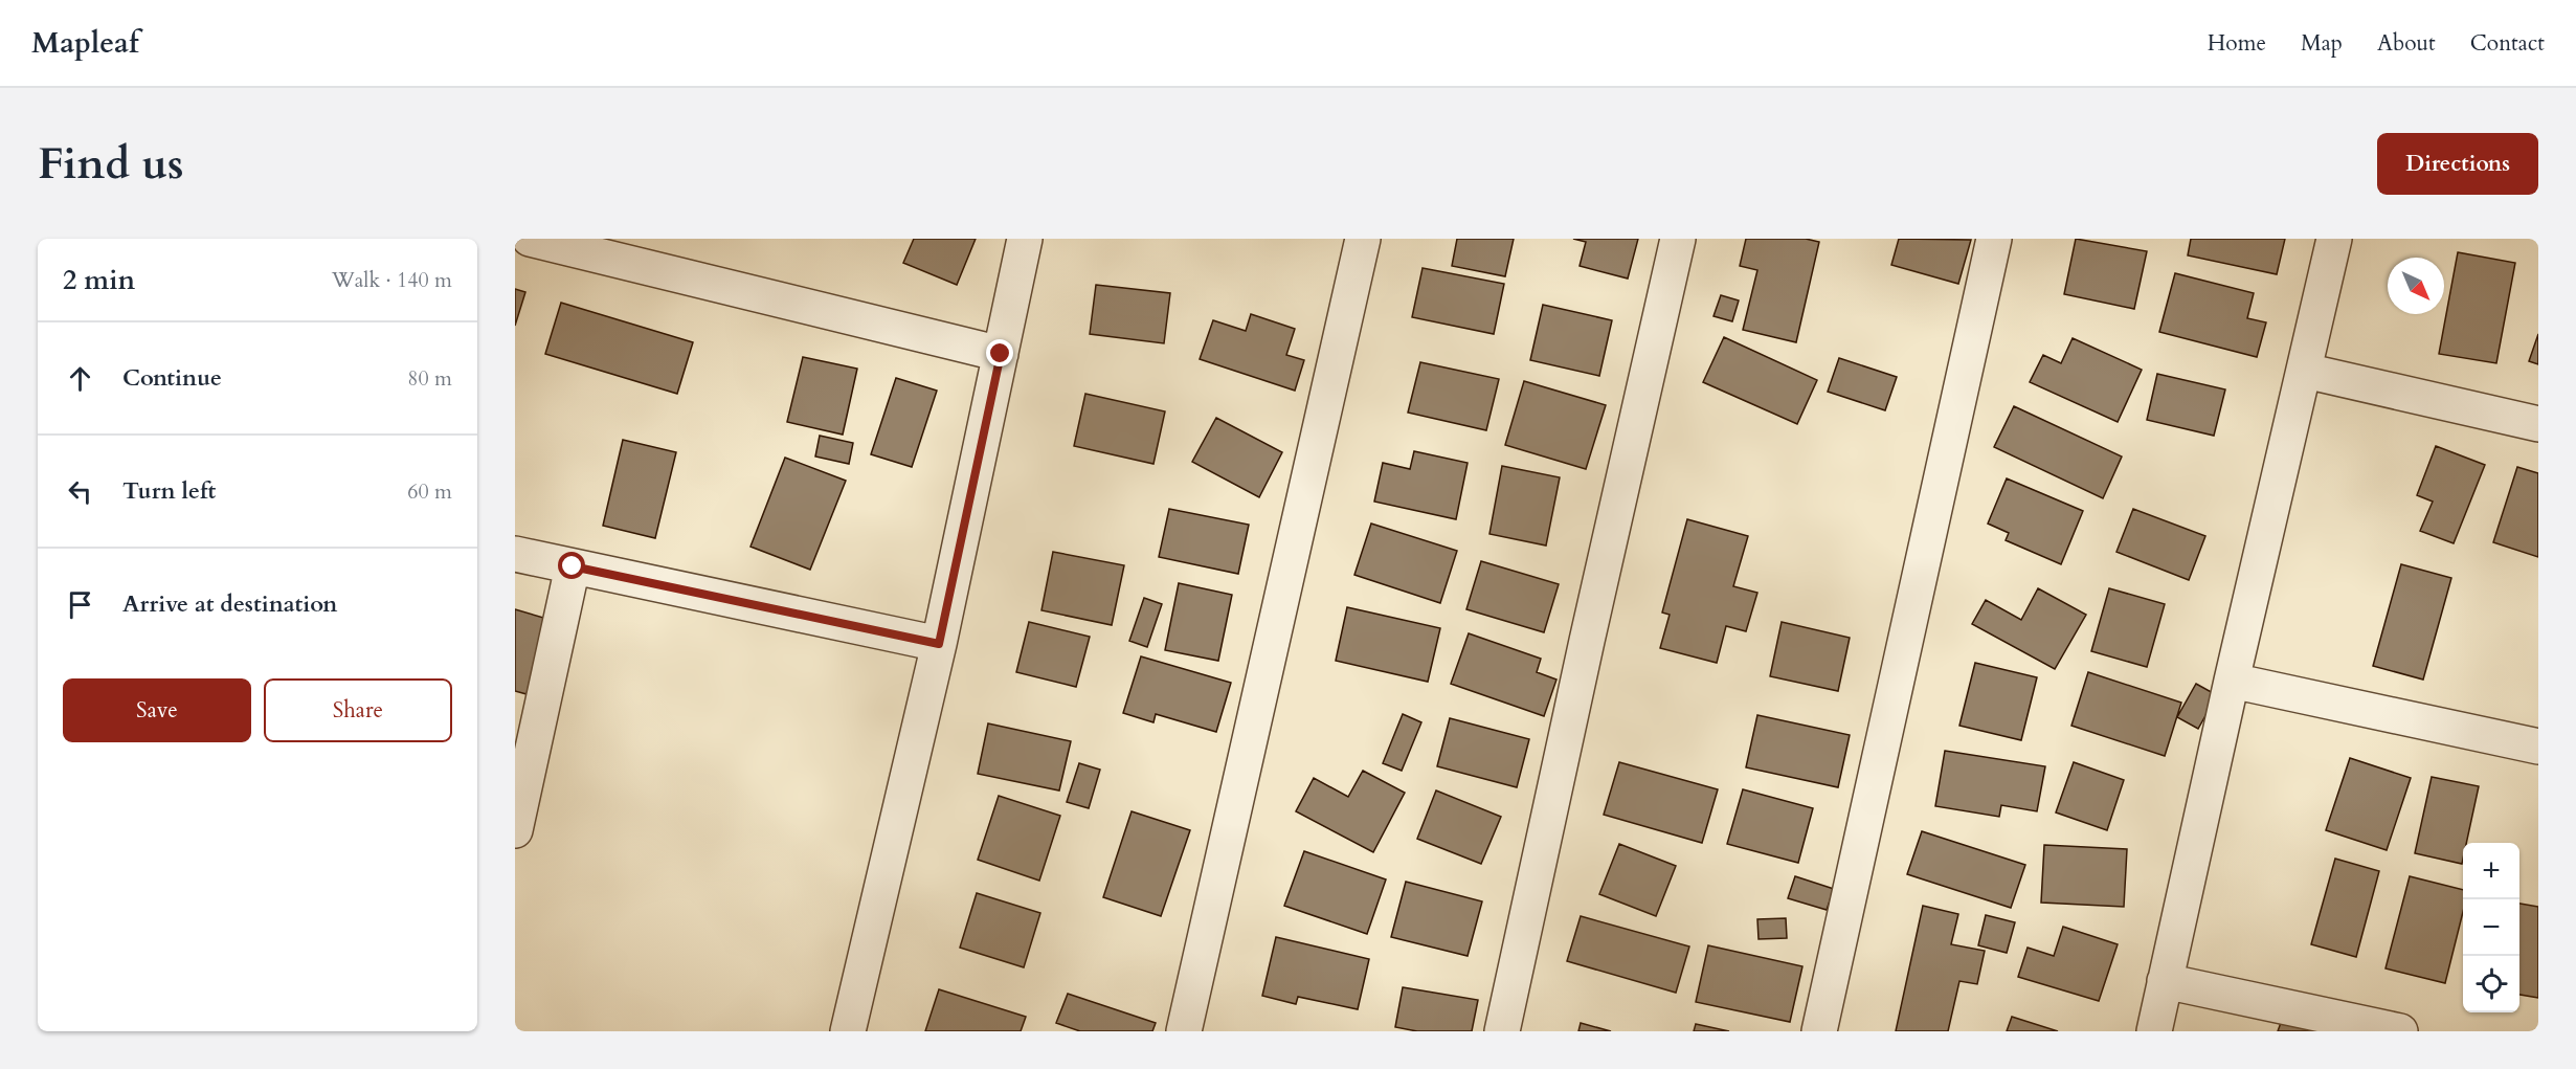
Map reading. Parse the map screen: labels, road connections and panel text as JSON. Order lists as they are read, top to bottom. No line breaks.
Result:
{"north":"bottom right","page":{"header":"Mapleaf","nav":["Home","Map","About","Contact"],"buttons":["Directions",["Save","Share"]],"title":"Find us","heading":["2 min","Walk · 140 m"],"list":[["Continue","80 m"],["Turn left","60 m"],"Arrive at destination"],"map_buttons":["+","−"]}}
